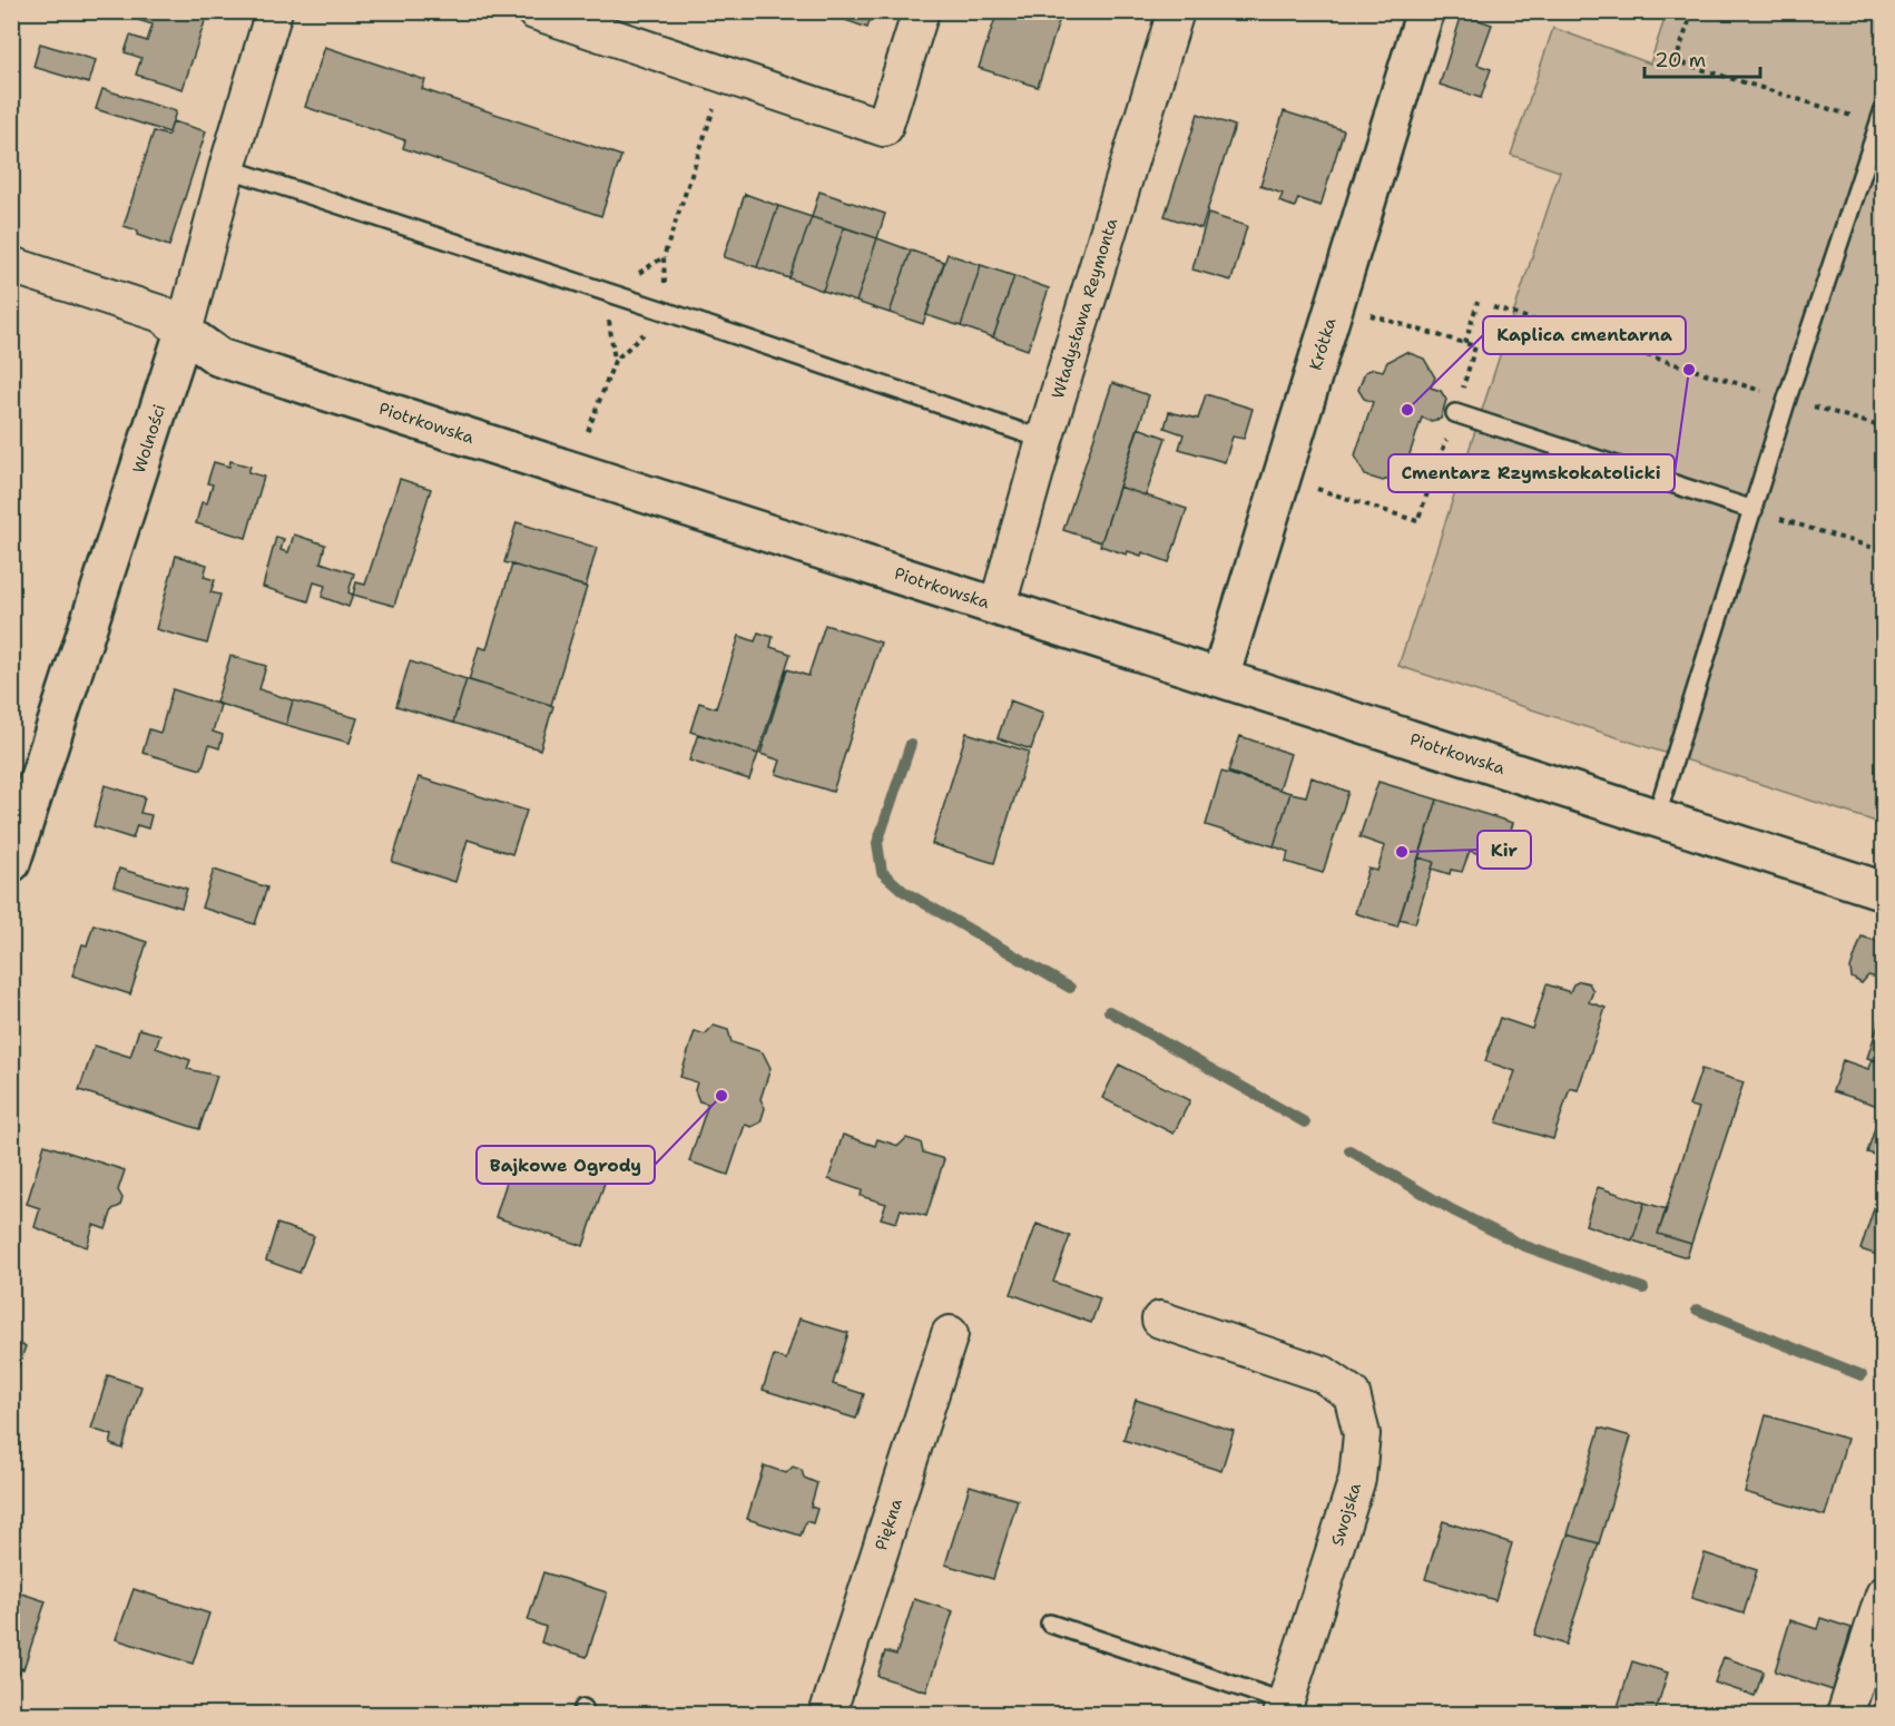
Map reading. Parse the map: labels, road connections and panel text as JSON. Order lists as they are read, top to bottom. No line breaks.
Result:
{"streets":{"street":["Władysława Reymonta","Krótka","Piotrkowska","Wolności","Swojska","Piękna"]},"crossings":[["Władysława Reymonta","Piotrkowska"],["Krótka","Piotrkowska"],["Piotrkowska","Wolności"]],"places":["Cmentarz Rzymskokatolicki","Kaplica cmentarna","Kir","Bajkowe Ogrody"],"scale_bar":"20 m"}
